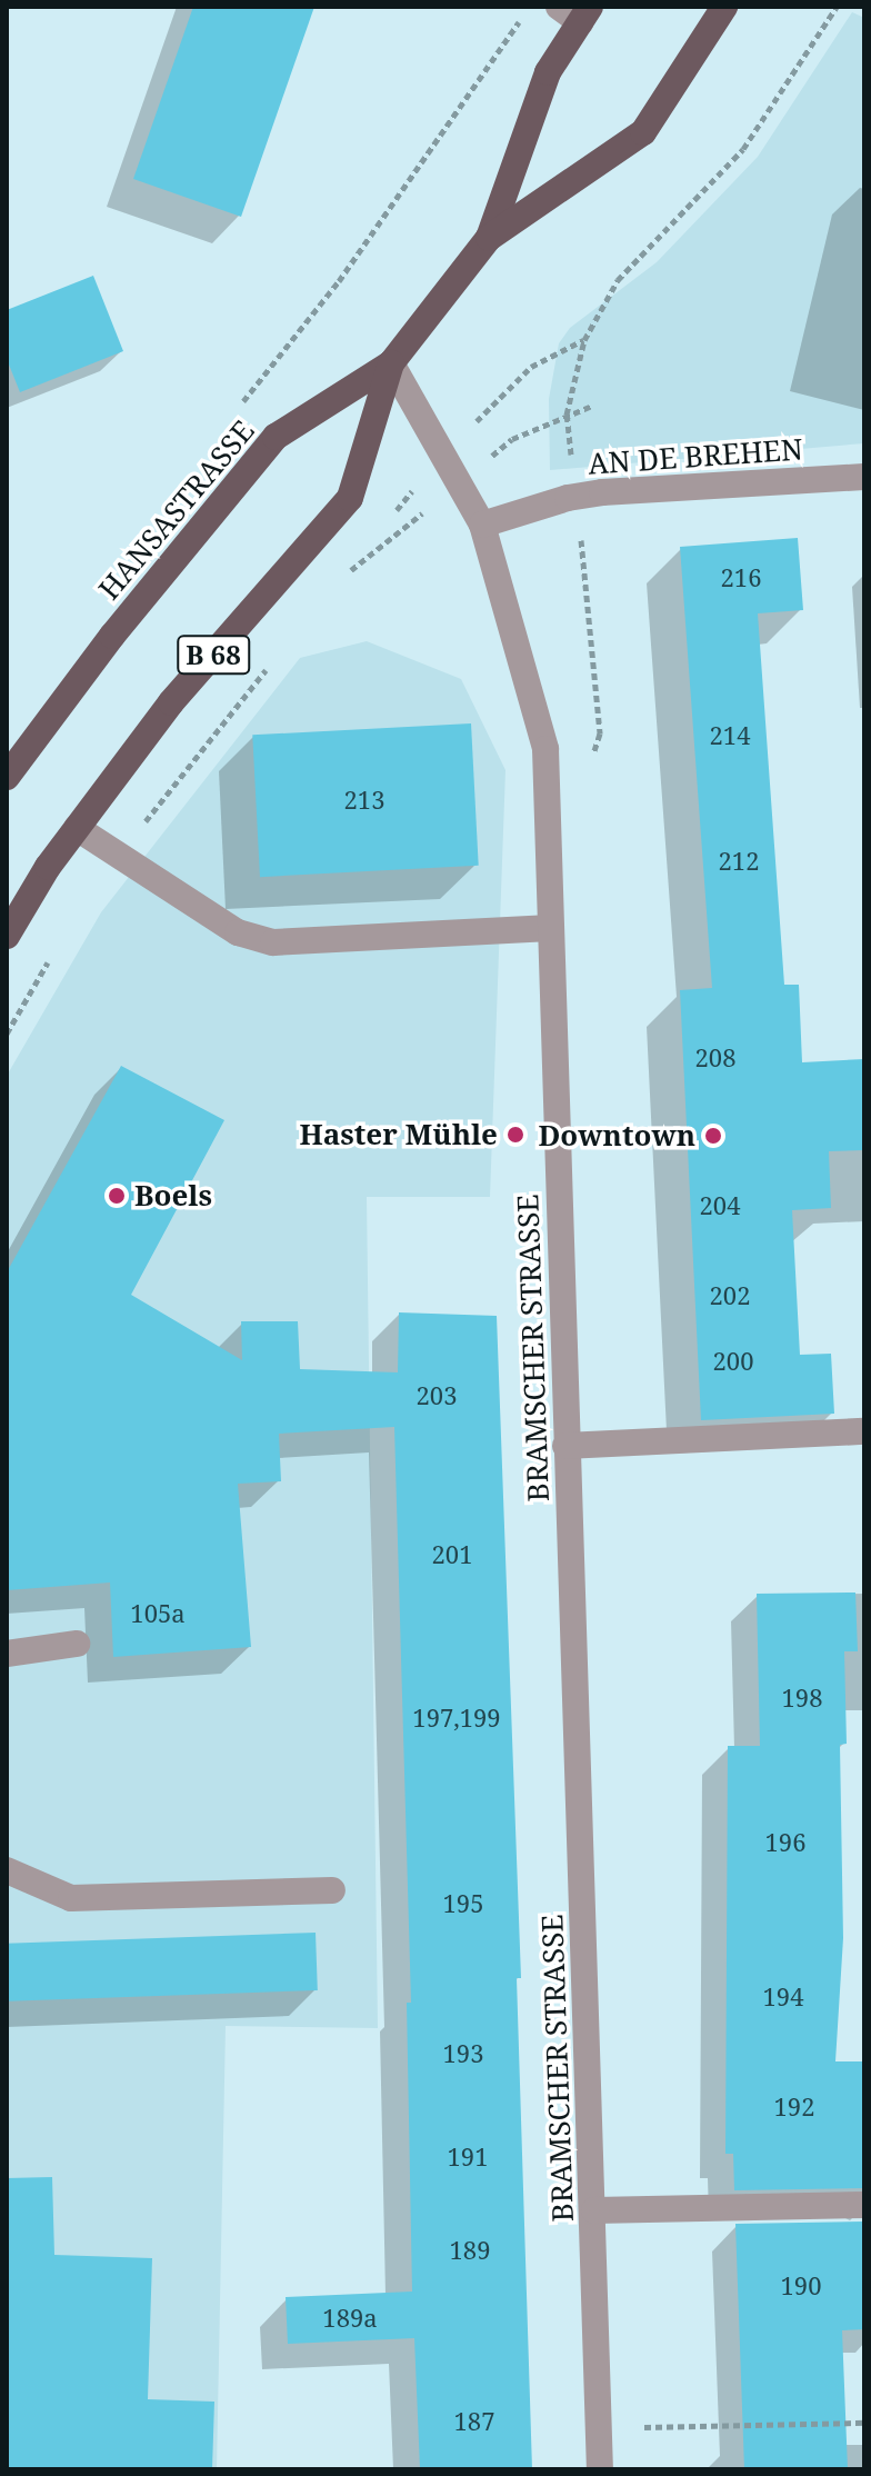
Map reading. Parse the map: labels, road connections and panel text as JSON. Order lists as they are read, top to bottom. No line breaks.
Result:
{"streets":{"main road":["HANSASTRASSE","B 68"],"street":["AN DE BREHEN","BRAMSCHER STRASSE"]},"crossings":[["AN DE BREHEN","BRAMSCHER STRASSE"],["HANSASTRASSE","B 68"],["HANSASTRASSE","BRAMSCHER STRASSE"],["B 68","BRAMSCHER STRASSE"]],"places":["Haster Mühle","Downtown","Boels"],"house_numbers":["216","214","213","212","208","204","202","200","203","201","105a","198","197,199","196","195","194","193","192","191","189","190","189a","187"]}
